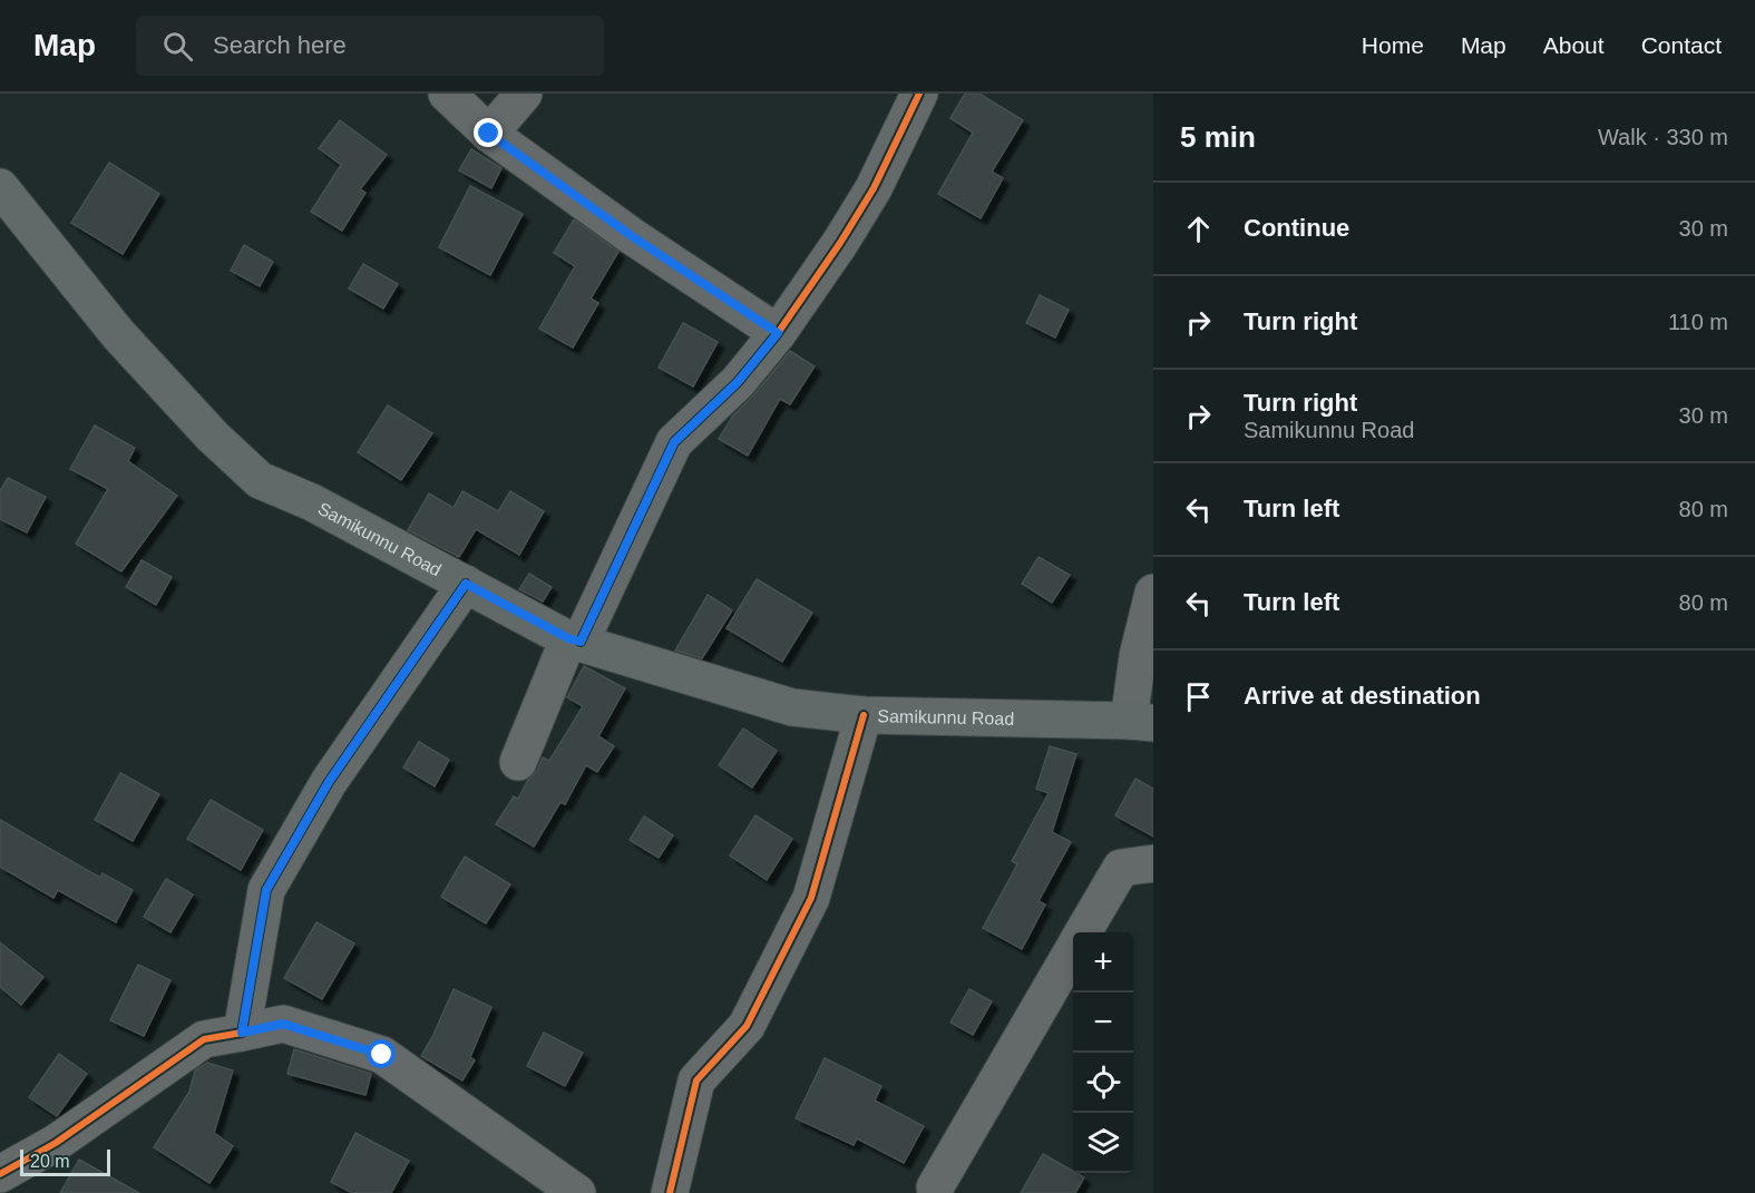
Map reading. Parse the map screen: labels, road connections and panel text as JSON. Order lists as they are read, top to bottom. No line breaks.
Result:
{"streets":{"main road":["Samikunnu Road"]},"scale_bar":"20 m","page":{"header":"Map","search":"Search here","nav":["Home","Map","About","Contact"],"heading":["5 min","Walk · 330 m"],"list":[["Continue","30 m"],["Turn right","110 m"],["Turn right","Samikunnu Road","30 m"],["Turn left","80 m"],["Turn left","80 m"],"Arrive at destination"],"map_buttons":["+","−"],"scale":"20 m"}}
